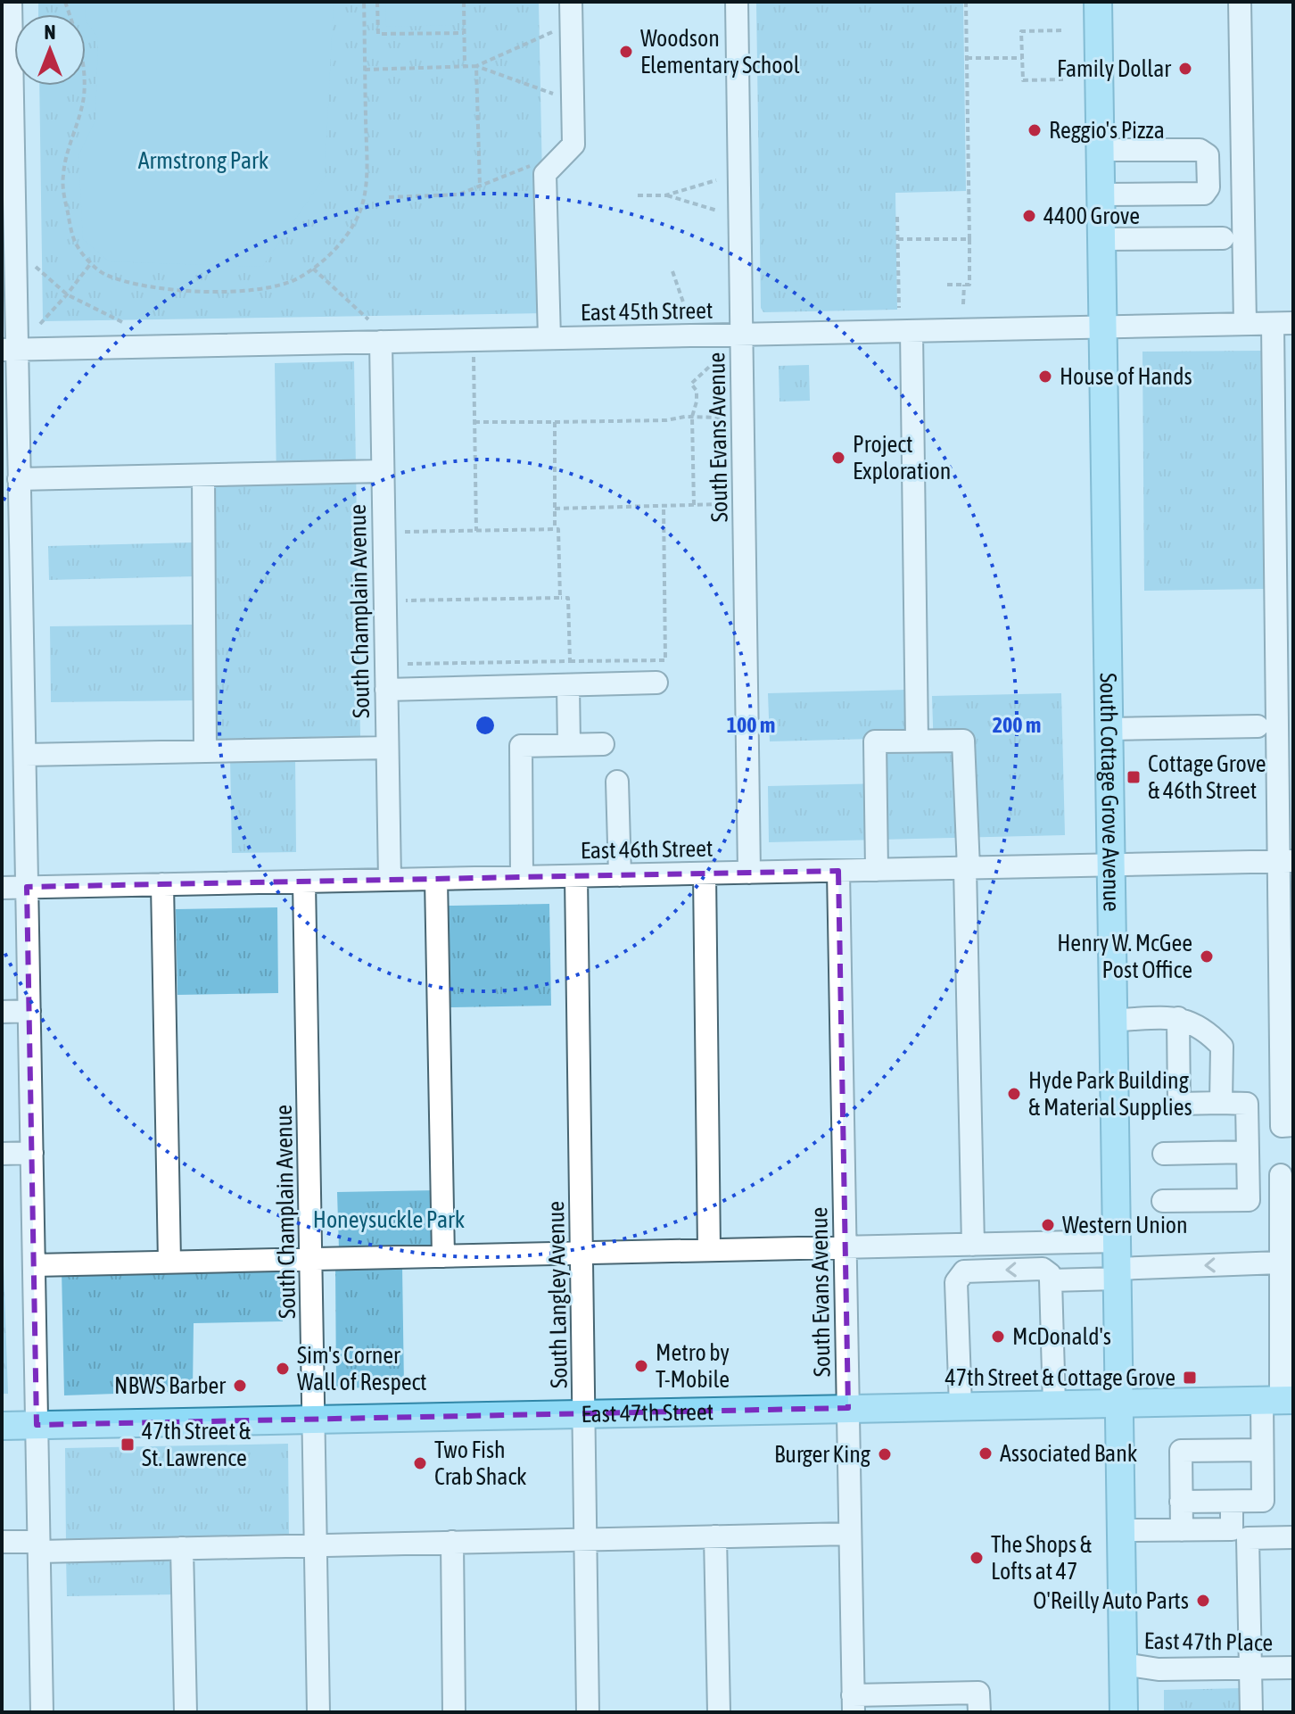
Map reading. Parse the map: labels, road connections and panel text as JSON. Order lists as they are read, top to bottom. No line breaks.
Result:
{"streets":{"main road":["South Cottage Grove Avenue","East 47th Street"],"street":["East 45th Street","South Evans Avenue","South Champlain Avenue","East 46th Street","South Langley Avenue","East 47th Place"]},"crossings":[["East 45th Street","South Evans Avenue"],["East 45th Street","South Champlain Avenue"],["East 45th Street","South Cottage Grove Avenue"],["South Evans Avenue","East 46th Street"],["South Evans Avenue","East 47th Street"],["South Champlain Avenue","East 46th Street"],["South Champlain Avenue","East 47th Street"],["South Cottage Grove Avenue","East 46th Street"],["South Cottage Grove Avenue","East 47th Street"],["South Cottage Grove Avenue","East 47th Place"],["East 46th Street","South Langley Avenue"],["South Langley Avenue","East 47th Street"]],"parks":["Armstrong Park","Honeysuckle Park"],"places":{"other":["Woodson Elementary School","Family Dollar","Reggio's Pizza","4400 Grove","House of Hands","Project Exploration","Henry W. McGee Post Office","Hyde Park Building & Material Supplies","Western Union","McDonald's","Metro by T-Mobile","Sim's Corner Wall of Respect","NBWS Barber","Associated Bank","Burger King","Two Fish Crab Shack","The Shops & Lofts at 47","O'Reilly Auto Parts"],"transit":["Cottage Grove & 46th Street","47th Street & Cottage Grove","47th Street & St. Lawrence"]},"north":"top","rings":["100 m","200 m"]}
